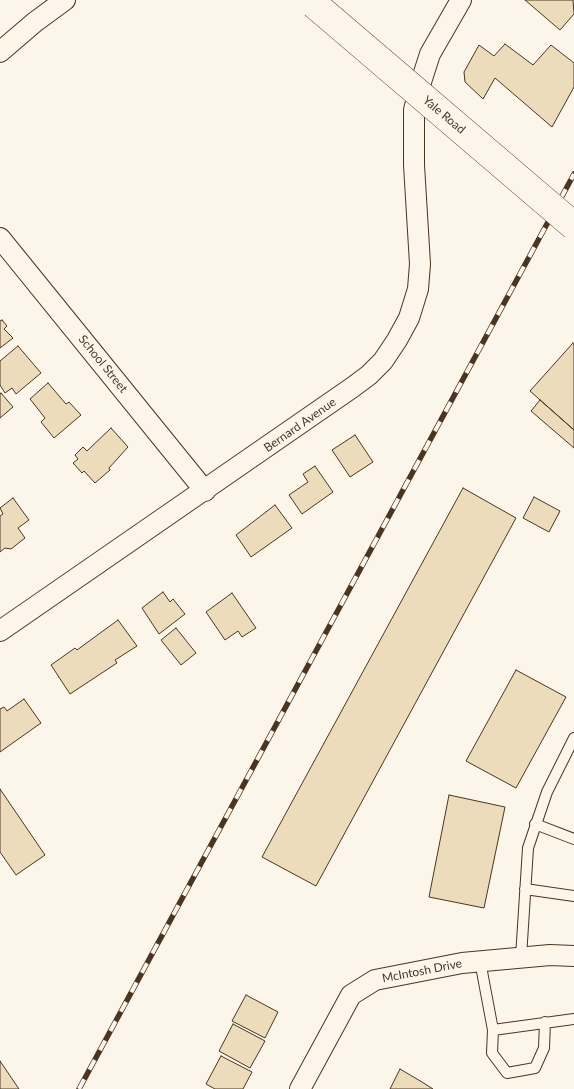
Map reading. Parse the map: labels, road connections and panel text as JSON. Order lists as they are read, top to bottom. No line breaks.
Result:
{"streets":{"main road":["Yale Road"],"street":["School Street","Bernard Avenue","McIntosh Drive"]},"crossings":[["School Street","Bernard Avenue"]]}
